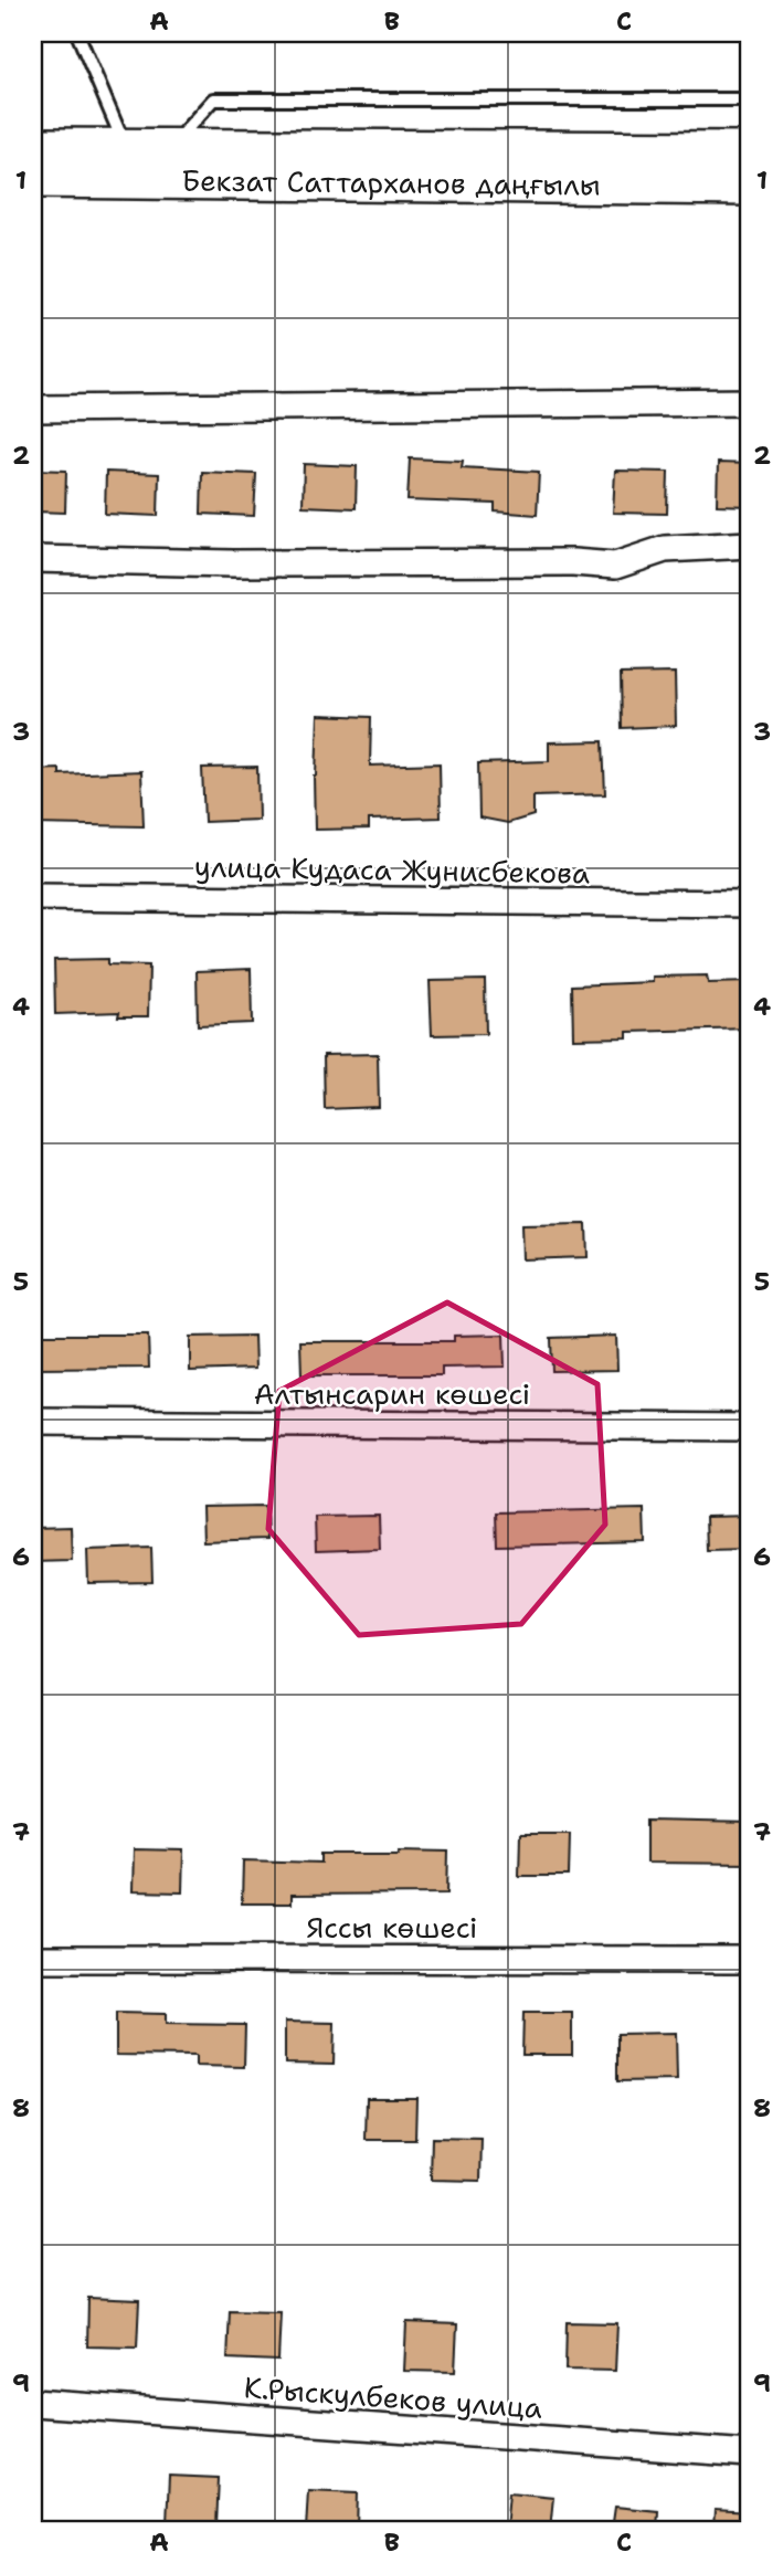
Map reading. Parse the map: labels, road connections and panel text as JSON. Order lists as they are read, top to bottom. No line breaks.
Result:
{"streets":{"main road":["Бекзат Саттарханов даңғылы"],"street":["улица Кудаса Жунисбекова","Алтынсарин көшесі","Яссы көшесі","К.Рыскулбеков улица"]},"grid":{"columns":["A","B","C"],"rows":["1","2","3","4","5","6","7","8","9"]}}
